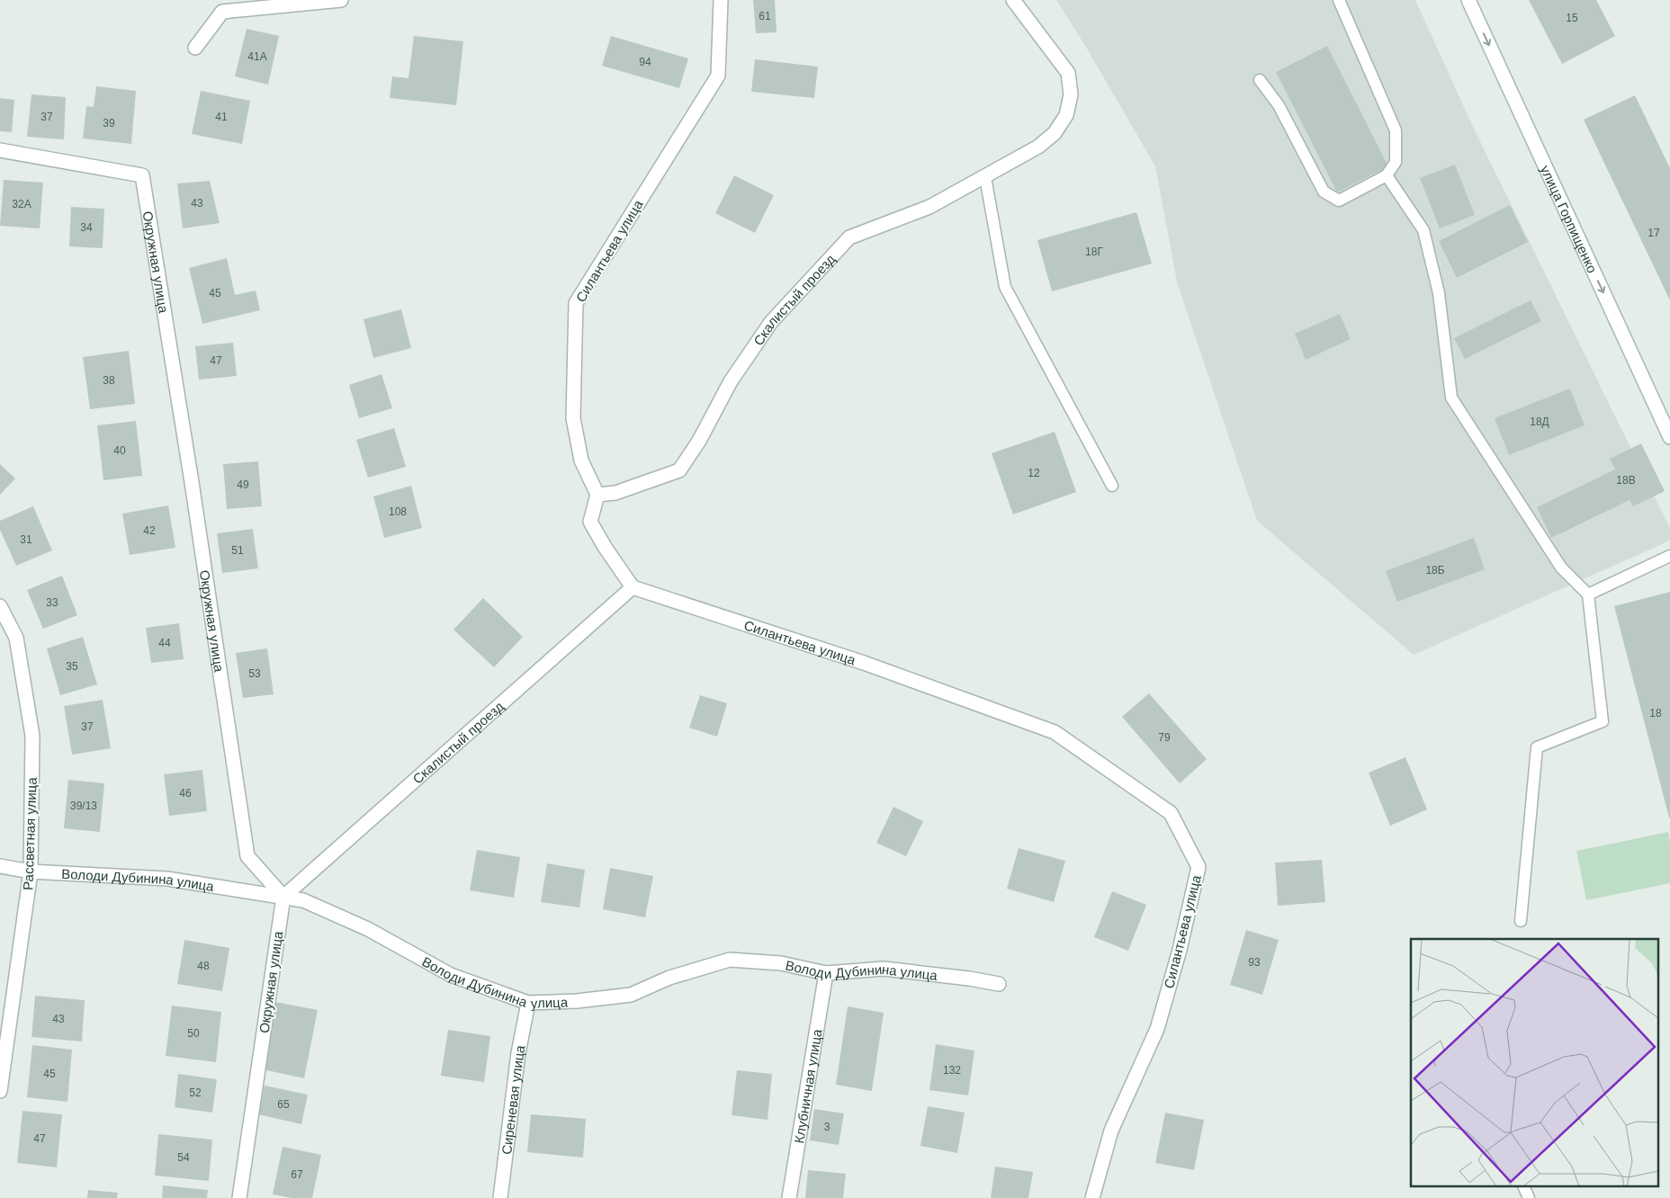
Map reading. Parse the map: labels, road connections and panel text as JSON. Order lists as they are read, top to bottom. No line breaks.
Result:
{"streets":{"street":["улица Горпищенко","Силантьева улица","Окружная улица","Скалистый проезд","Рассветная улица","Володи Дубинина улица","Клубничная улица","Сиреневая улица"]},"crossings":[["Силантьева улица","Скалистый проезд"],["Окружная улица","Скалистый проезд"],["Окружная улица","Володи Дубинина улица"],["Скалистый проезд","Володи Дубинина улица"],["Рассветная улица","Володи Дубинина улица"],["Володи Дубинина улица","Клубничная улица"],["Володи Дубинина улица","Сиреневая улица"]],"one_way":["улица Горпищенко"],"house_numbers":["61","15","41А","94","37","41","39","43","32А","34","17","18Г","45","47","38","18Д","40","12","18В","49","108","42","31","51","18Б","33","44","35","53","18","37","79","46","39/13","93","48","43","50","132","45","52","65","3","47","54","67"]}
